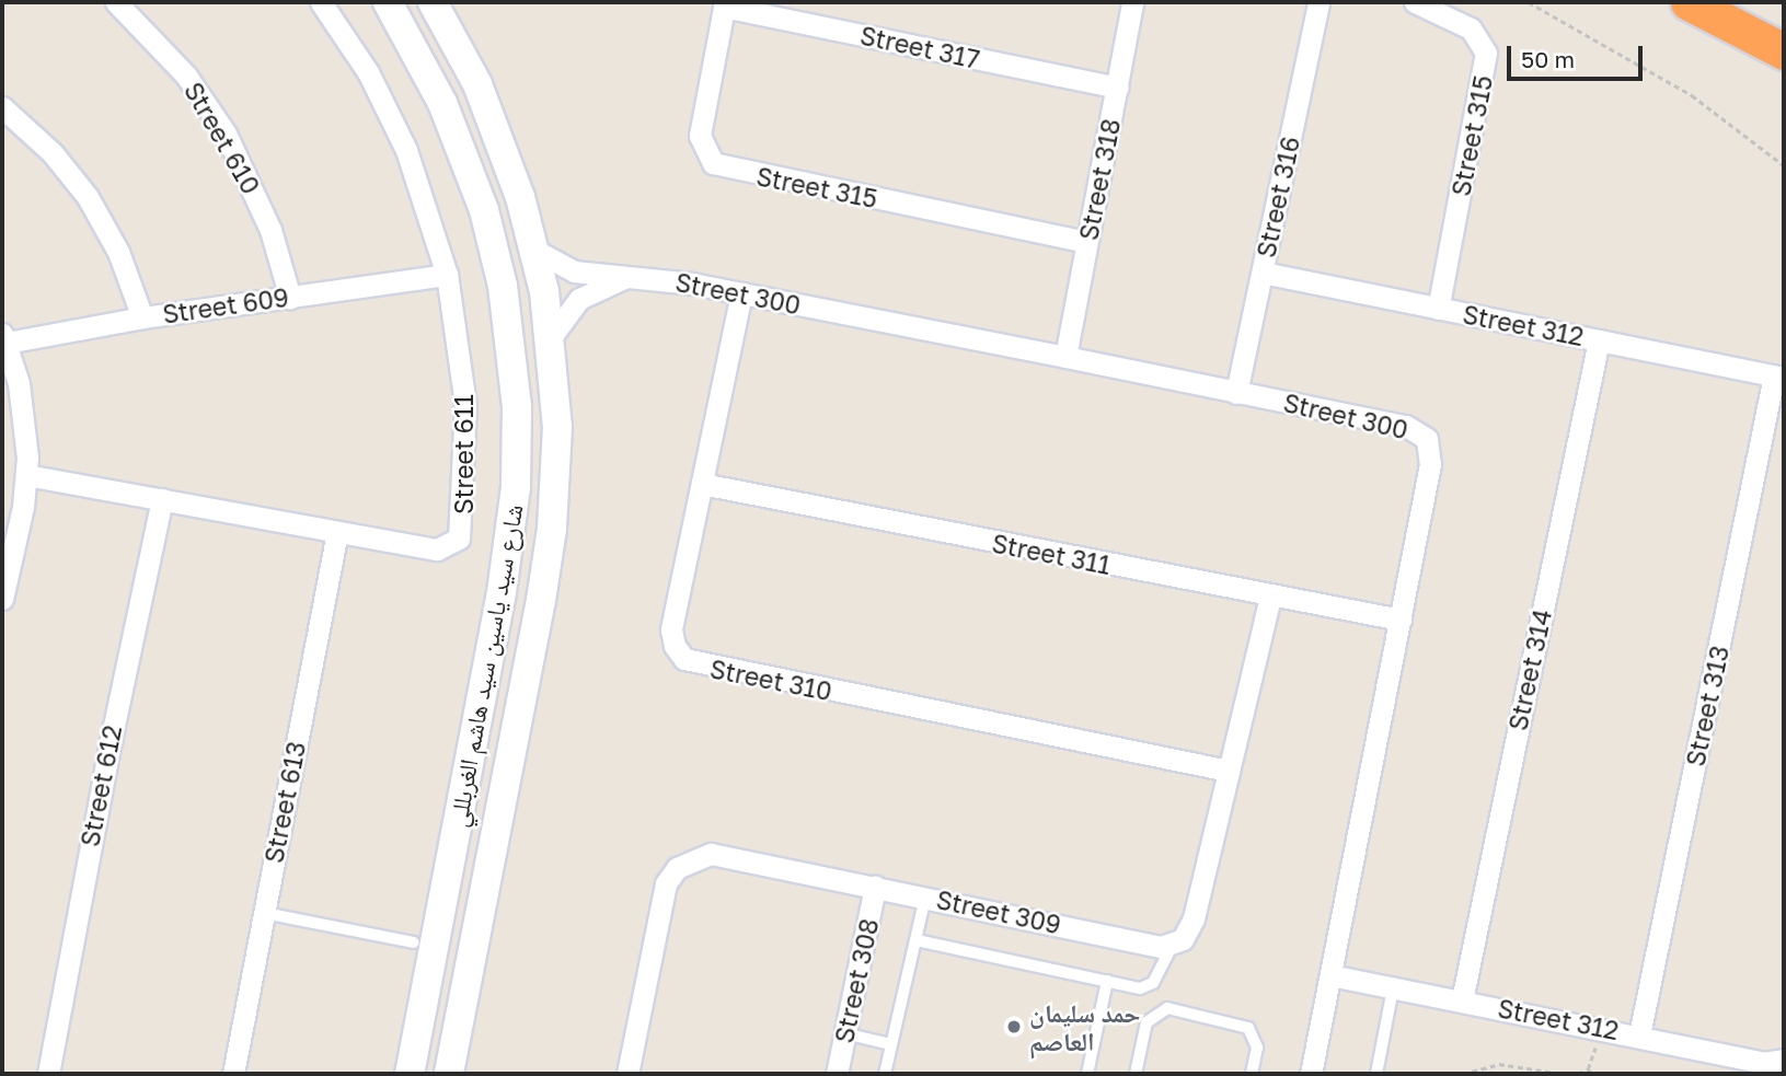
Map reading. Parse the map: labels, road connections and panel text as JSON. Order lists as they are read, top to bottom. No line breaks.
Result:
{"streets":{"street":["Street 317","Street 315","Street 610","Street 318","Street 316","Street 300","Street 609","Street 312","Street 611","Street 311","شارع سيد ياسين سيد هاشم الغربللي","Street 314","Street 310","Street 313","Street 612","Street 613","Street 309","Street 308"]},"crossings":[["Street 317","Street 315"],["Street 317","Street 318"],["Street 315","Street 318"],["Street 315","Street 312"],["Street 610","Street 609"],["Street 318","Street 300"],["Street 316","Street 300"],["Street 316","Street 312"],["Street 300","Street 312"],["Street 300","Street 311"],["Street 300","شارع سيد ياسين سيد هاشم الغربللي"],["Street 300","Street 310"],["Street 609","Street 611"],["Street 312","Street 314"],["Street 312","Street 313"],["Street 611","Street 612"],["Street 611","Street 613"],["Street 311","Street 310"],["Street 309","Street 308"]],"places":["حمد سليمان العاصم"],"scale_bar":"50 m"}
